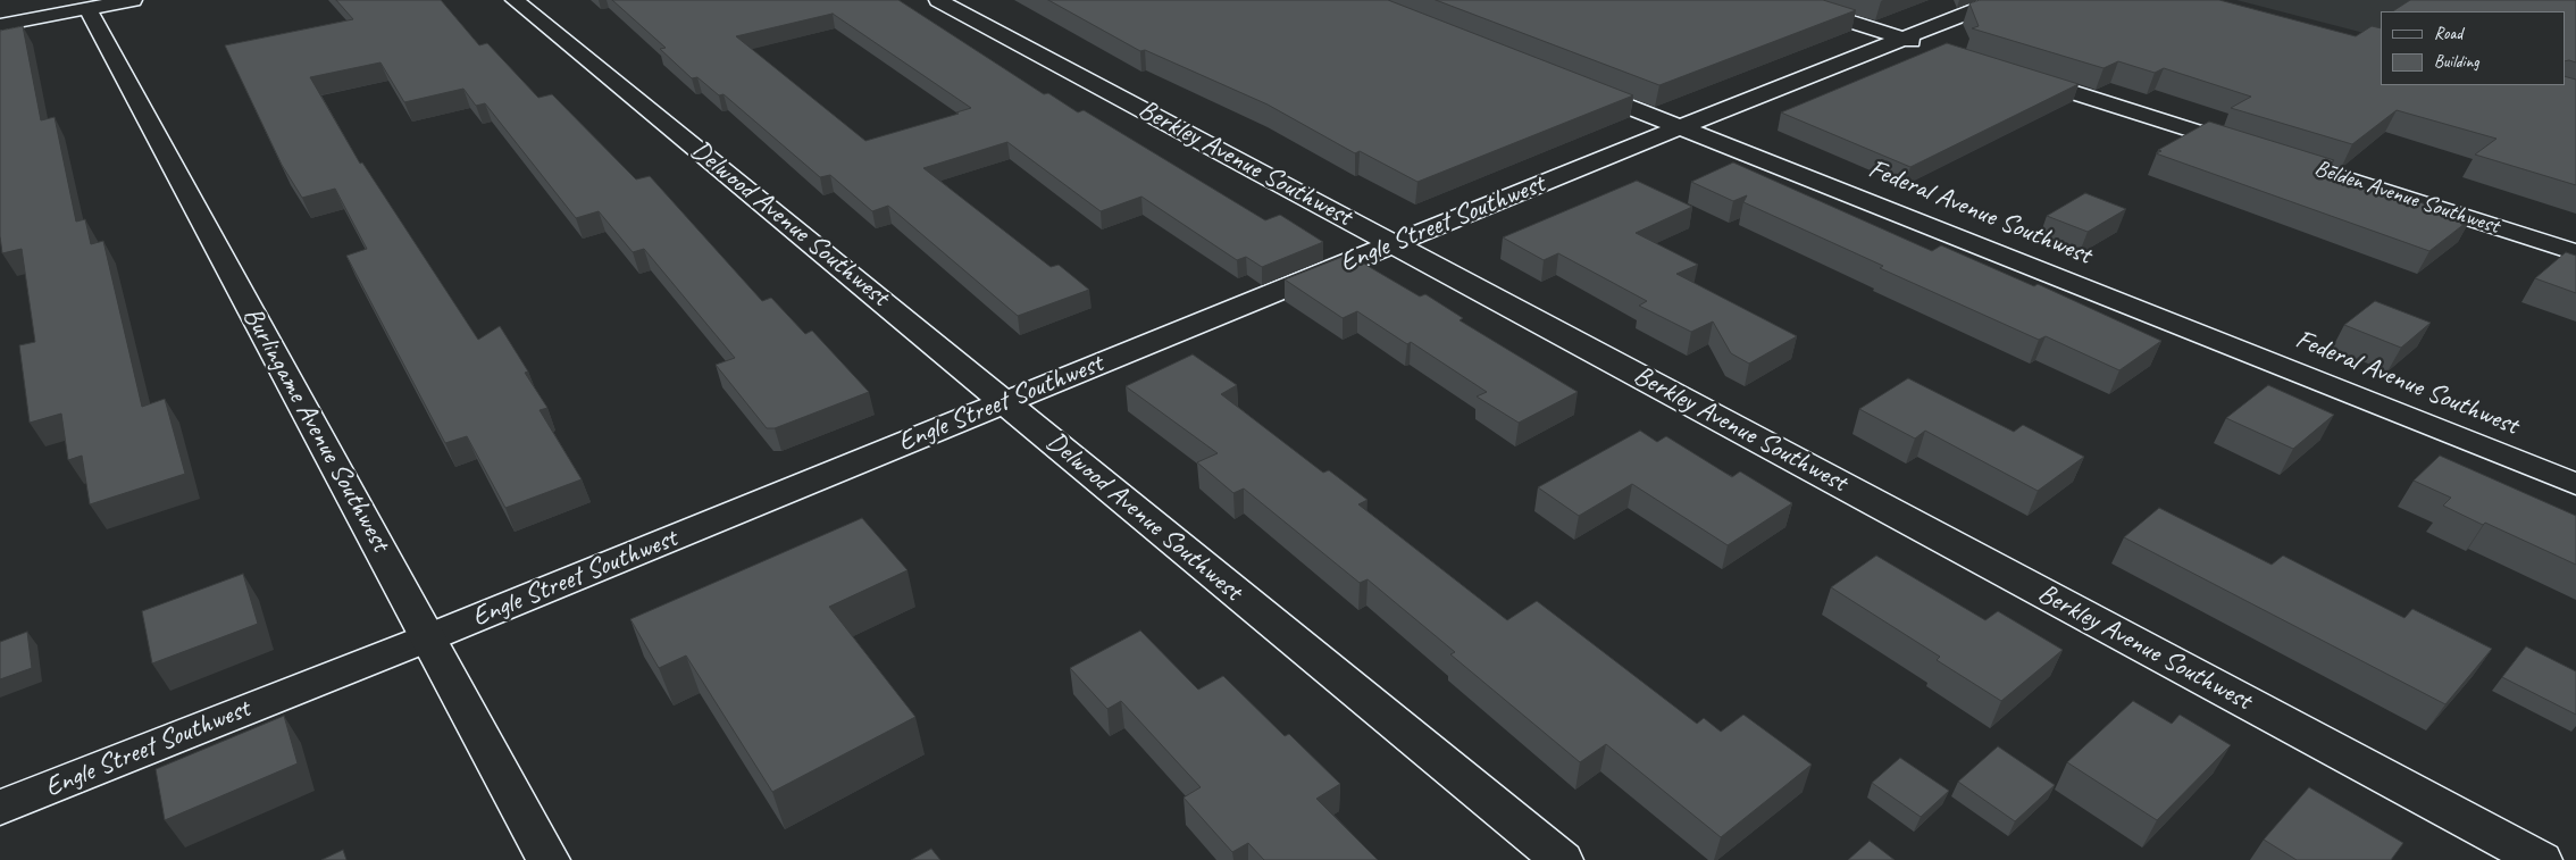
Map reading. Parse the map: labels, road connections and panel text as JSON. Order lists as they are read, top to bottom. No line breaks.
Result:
{"streets":{"street":["Berkley Avenue Southwest","Belden Avenue Southwest","Federal Avenue Southwest","Delwood Avenue Southwest","Engle Street Southwest","Burlingame Avenue Southwest"]},"crossings":[["Berkley Avenue Southwest","Engle Street Southwest"],["Federal Avenue Southwest","Engle Street Southwest"],["Delwood Avenue Southwest","Engle Street Southwest"],["Engle Street Southwest","Burlingame Avenue Southwest"]],"legend":["Road","Building"]}
